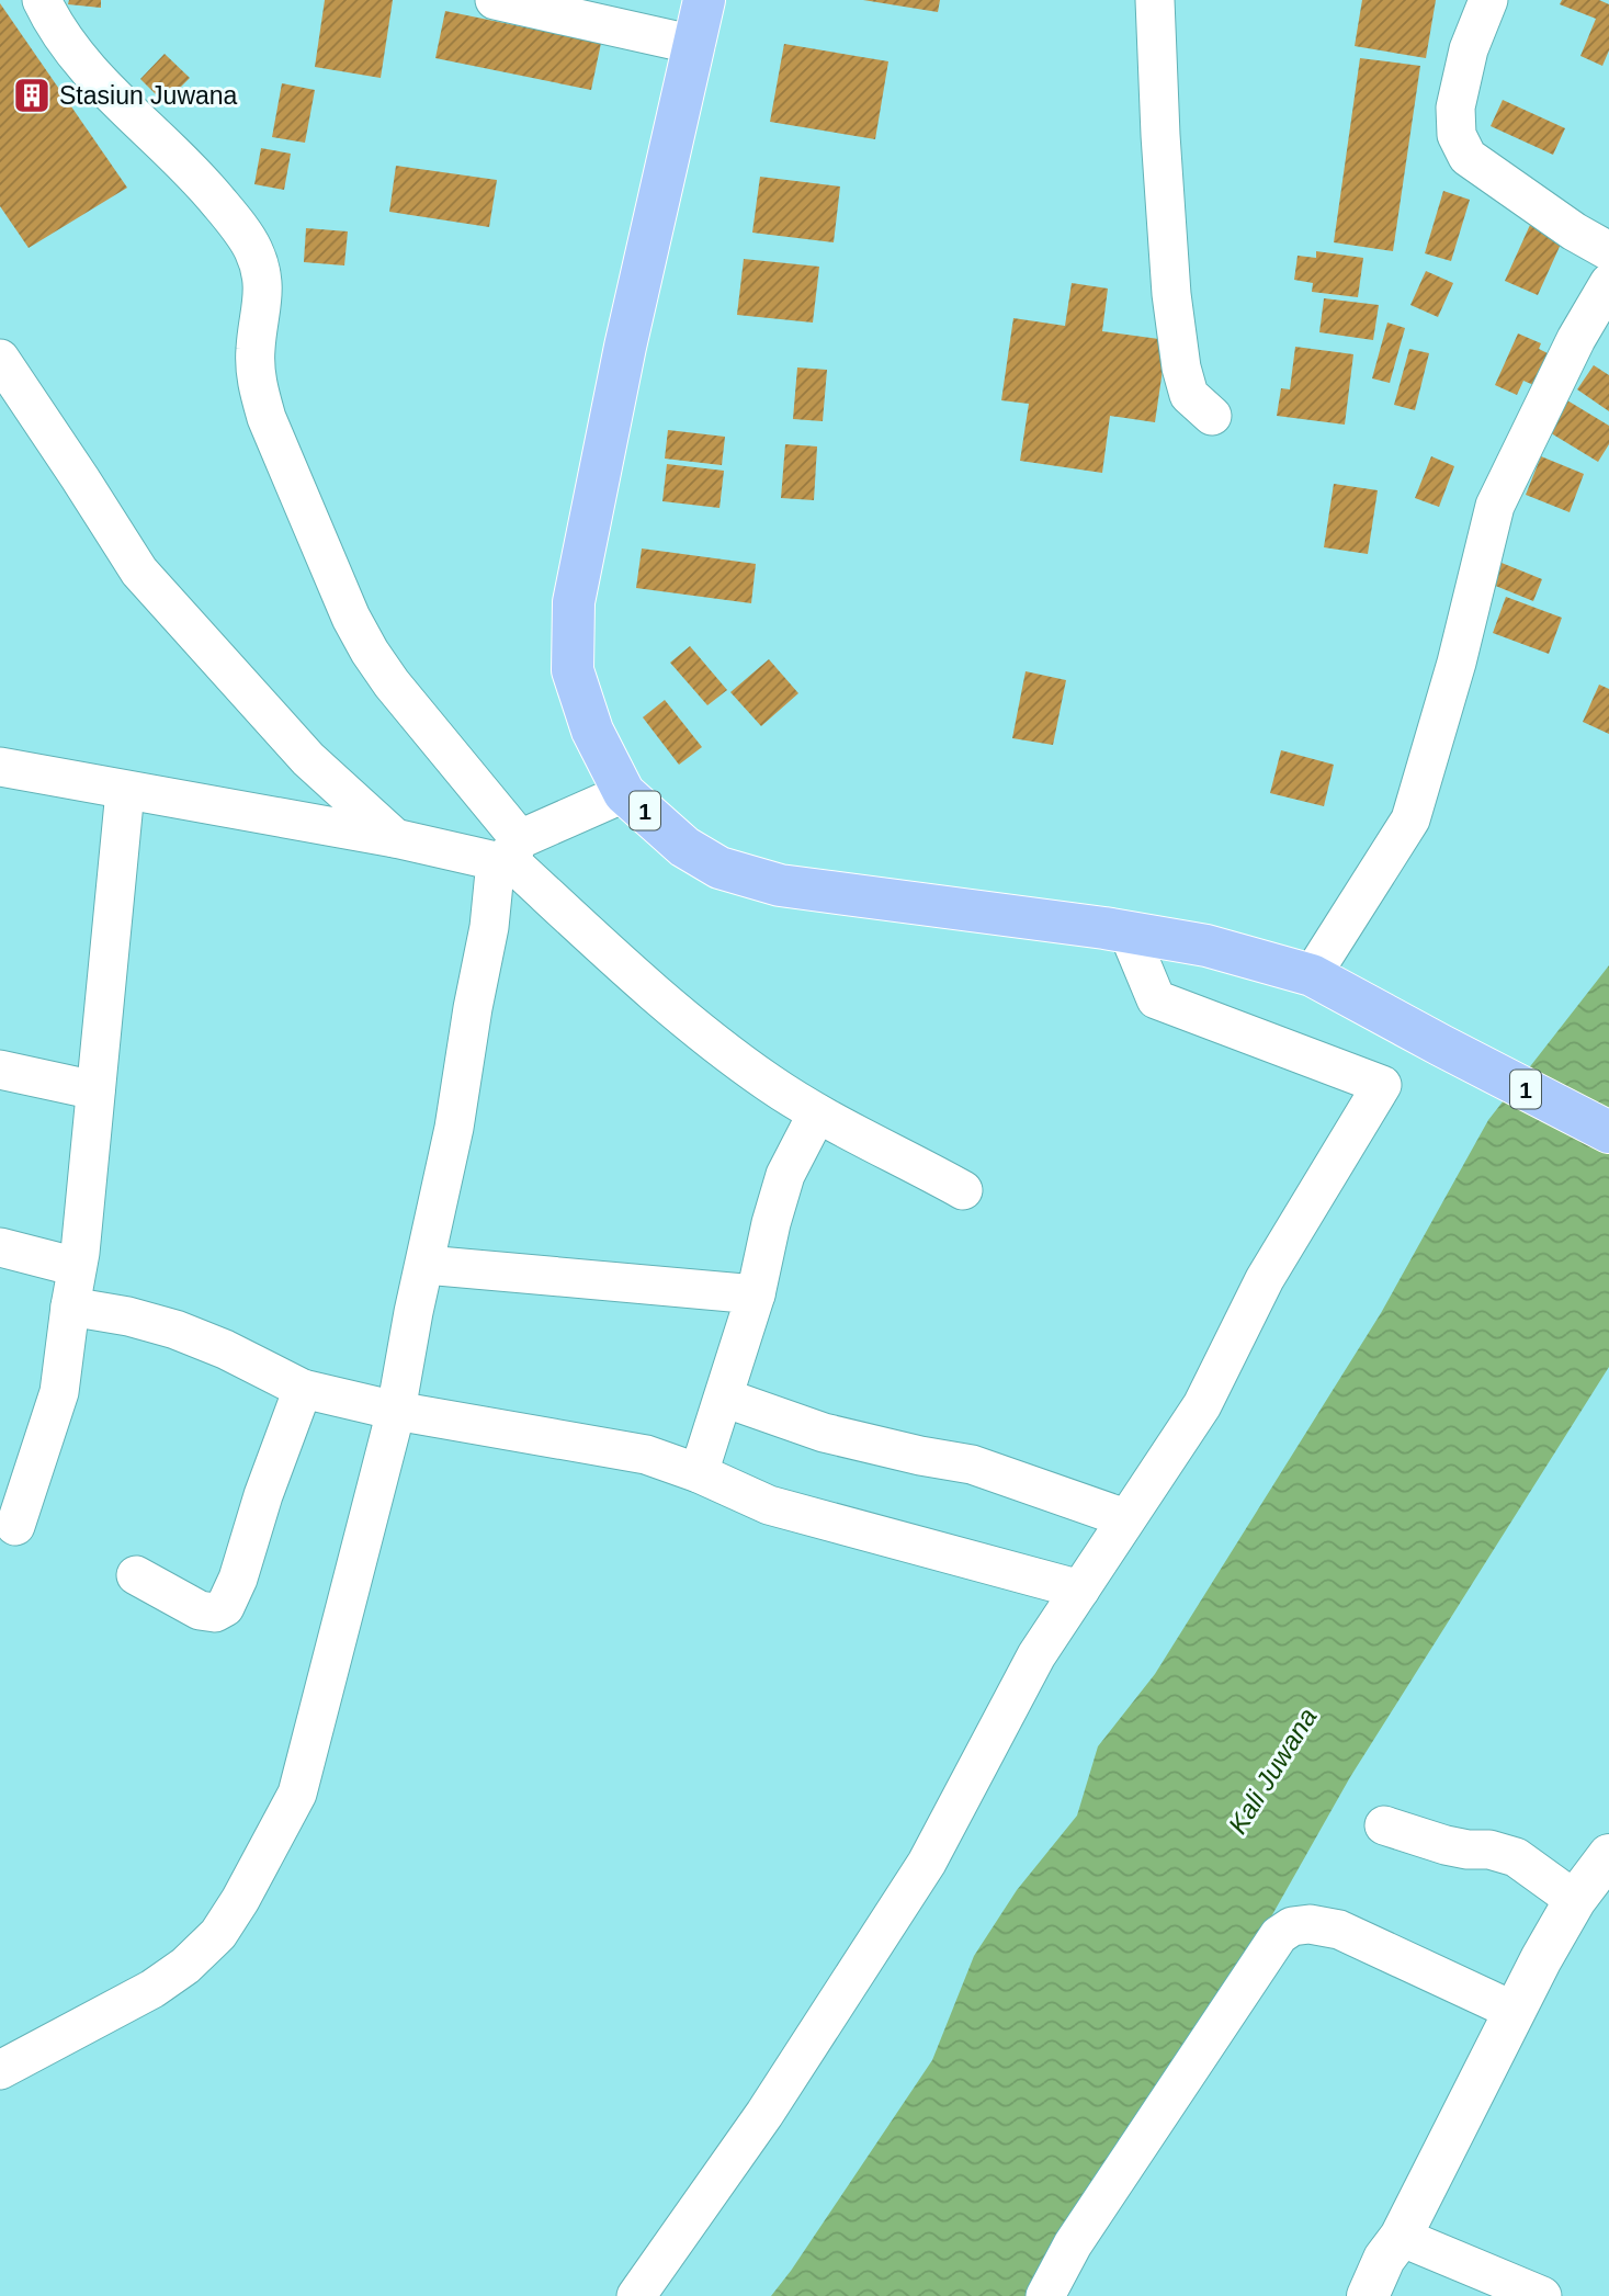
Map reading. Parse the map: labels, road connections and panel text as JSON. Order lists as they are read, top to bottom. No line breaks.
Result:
{"streets":{"highway":["1"]},"water":["Kali Juwana"],"places":{"building":["Stasiun Juwana"]}}
